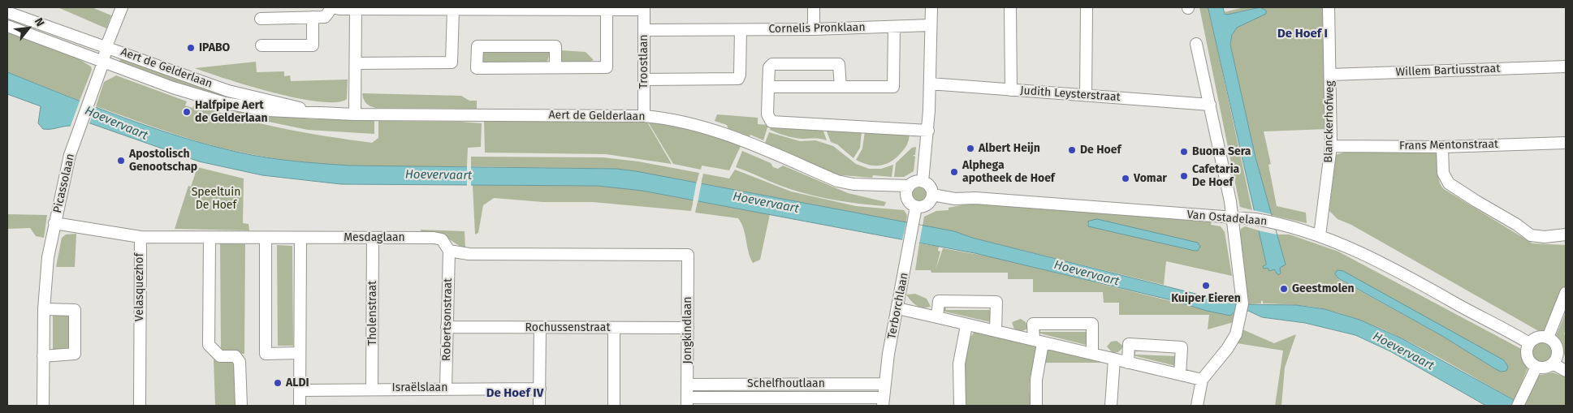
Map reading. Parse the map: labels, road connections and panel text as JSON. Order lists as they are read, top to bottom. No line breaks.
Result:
{"streets":{"street":["Cornelis Pronklaan","Troostlaan","Aert de Gelderlaan","Willem Bartiusstraat","Judith Leysterstraat","Blanckerhofweg","Frans Mentonstraat","Picassolaan","Van Ostadelaan","Mesdaglaan","Velasquezhof","Terborchlaan","Tholenstraat","Robertsonstraat","Rochussenstraat","Jongkindlaan","Schelfhoutlaan","Israëlslaan"]},"crossings":[["Cornelis Pronklaan","Troostlaan"],["Troostlaan","Aert de Gelderlaan"],["Aert de Gelderlaan","Picassolaan"],["Aert de Gelderlaan","Van Ostadelaan"],["Aert de Gelderlaan","Terborchlaan"],["Willem Bartiusstraat","Blanckerhofweg"],["Blanckerhofweg","Frans Mentonstraat"],["Blanckerhofweg","Van Ostadelaan"],["Picassolaan","Mesdaglaan"],["Van Ostadelaan","Terborchlaan"],["Mesdaglaan","Velasquezhof"],["Mesdaglaan","Tholenstraat"],["Mesdaglaan","Robertsonstraat"],["Mesdaglaan","Jongkindlaan"],["Terborchlaan","Schelfhoutlaan"],["Tholenstraat","Israëlslaan"],["Robertsonstraat","Rochussenstraat"],["Robertsonstraat","Jongkindlaan"],["Robertsonstraat","Israëlslaan"],["Rochussenstraat","Jongkindlaan"],["Jongkindlaan","Schelfhoutlaan"]],"districts":["De Hoef I","De Hoef IV"],"water":["Hoevervaart"],"parks":["Speeltuin De Hoef"],"places":["IPABO","Halfpipe Aert de Gelderlaan","Albert Heijn","De Hoef","Buona Sera","Apostolisch Genootschap","Alphega apotheek de Hoef","Cafetaria De Hoef","Vomar","Kuiper Eieren","Geestmolen","ALDI"],"north":"top right"}
